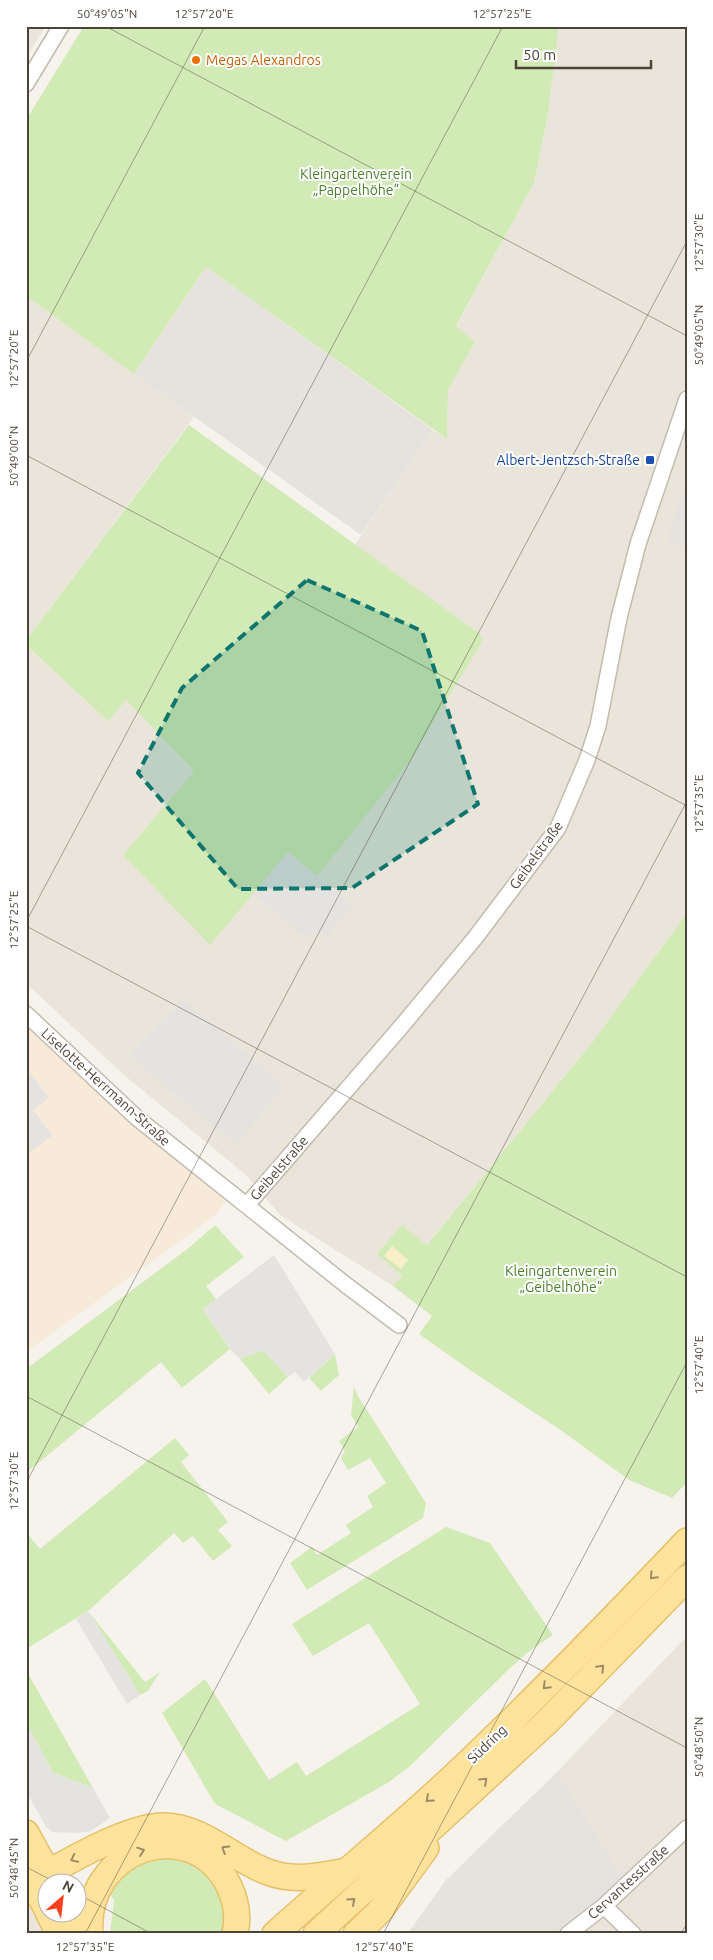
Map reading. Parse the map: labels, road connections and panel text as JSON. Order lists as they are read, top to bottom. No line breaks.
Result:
{"streets":{"main road":["Südring"],"street":["Geibelstraße","Liselotte-Herrmann-Straße","Cervantesstraße"]},"crossings":[["Geibelstraße","Liselotte-Herrmann-Straße"]],"parks":["Kleingartenverein „Pappelhöhe“","Kleingartenverein „Geibelhöhe“"],"places":{"other":["Megas Alexandros"],"transit":["Albert-Jentzsch-Straße"]},"scale_bar":"50 m","north":"top right","coordinates":["50°49'05\"N","12°57'20\"E","12°57'25\"E","12°57'30\"E","50°49'00\"N","12°57'35\"E","12°57'40\"E","50°48'50\"N","50°48'45\"N"]}
